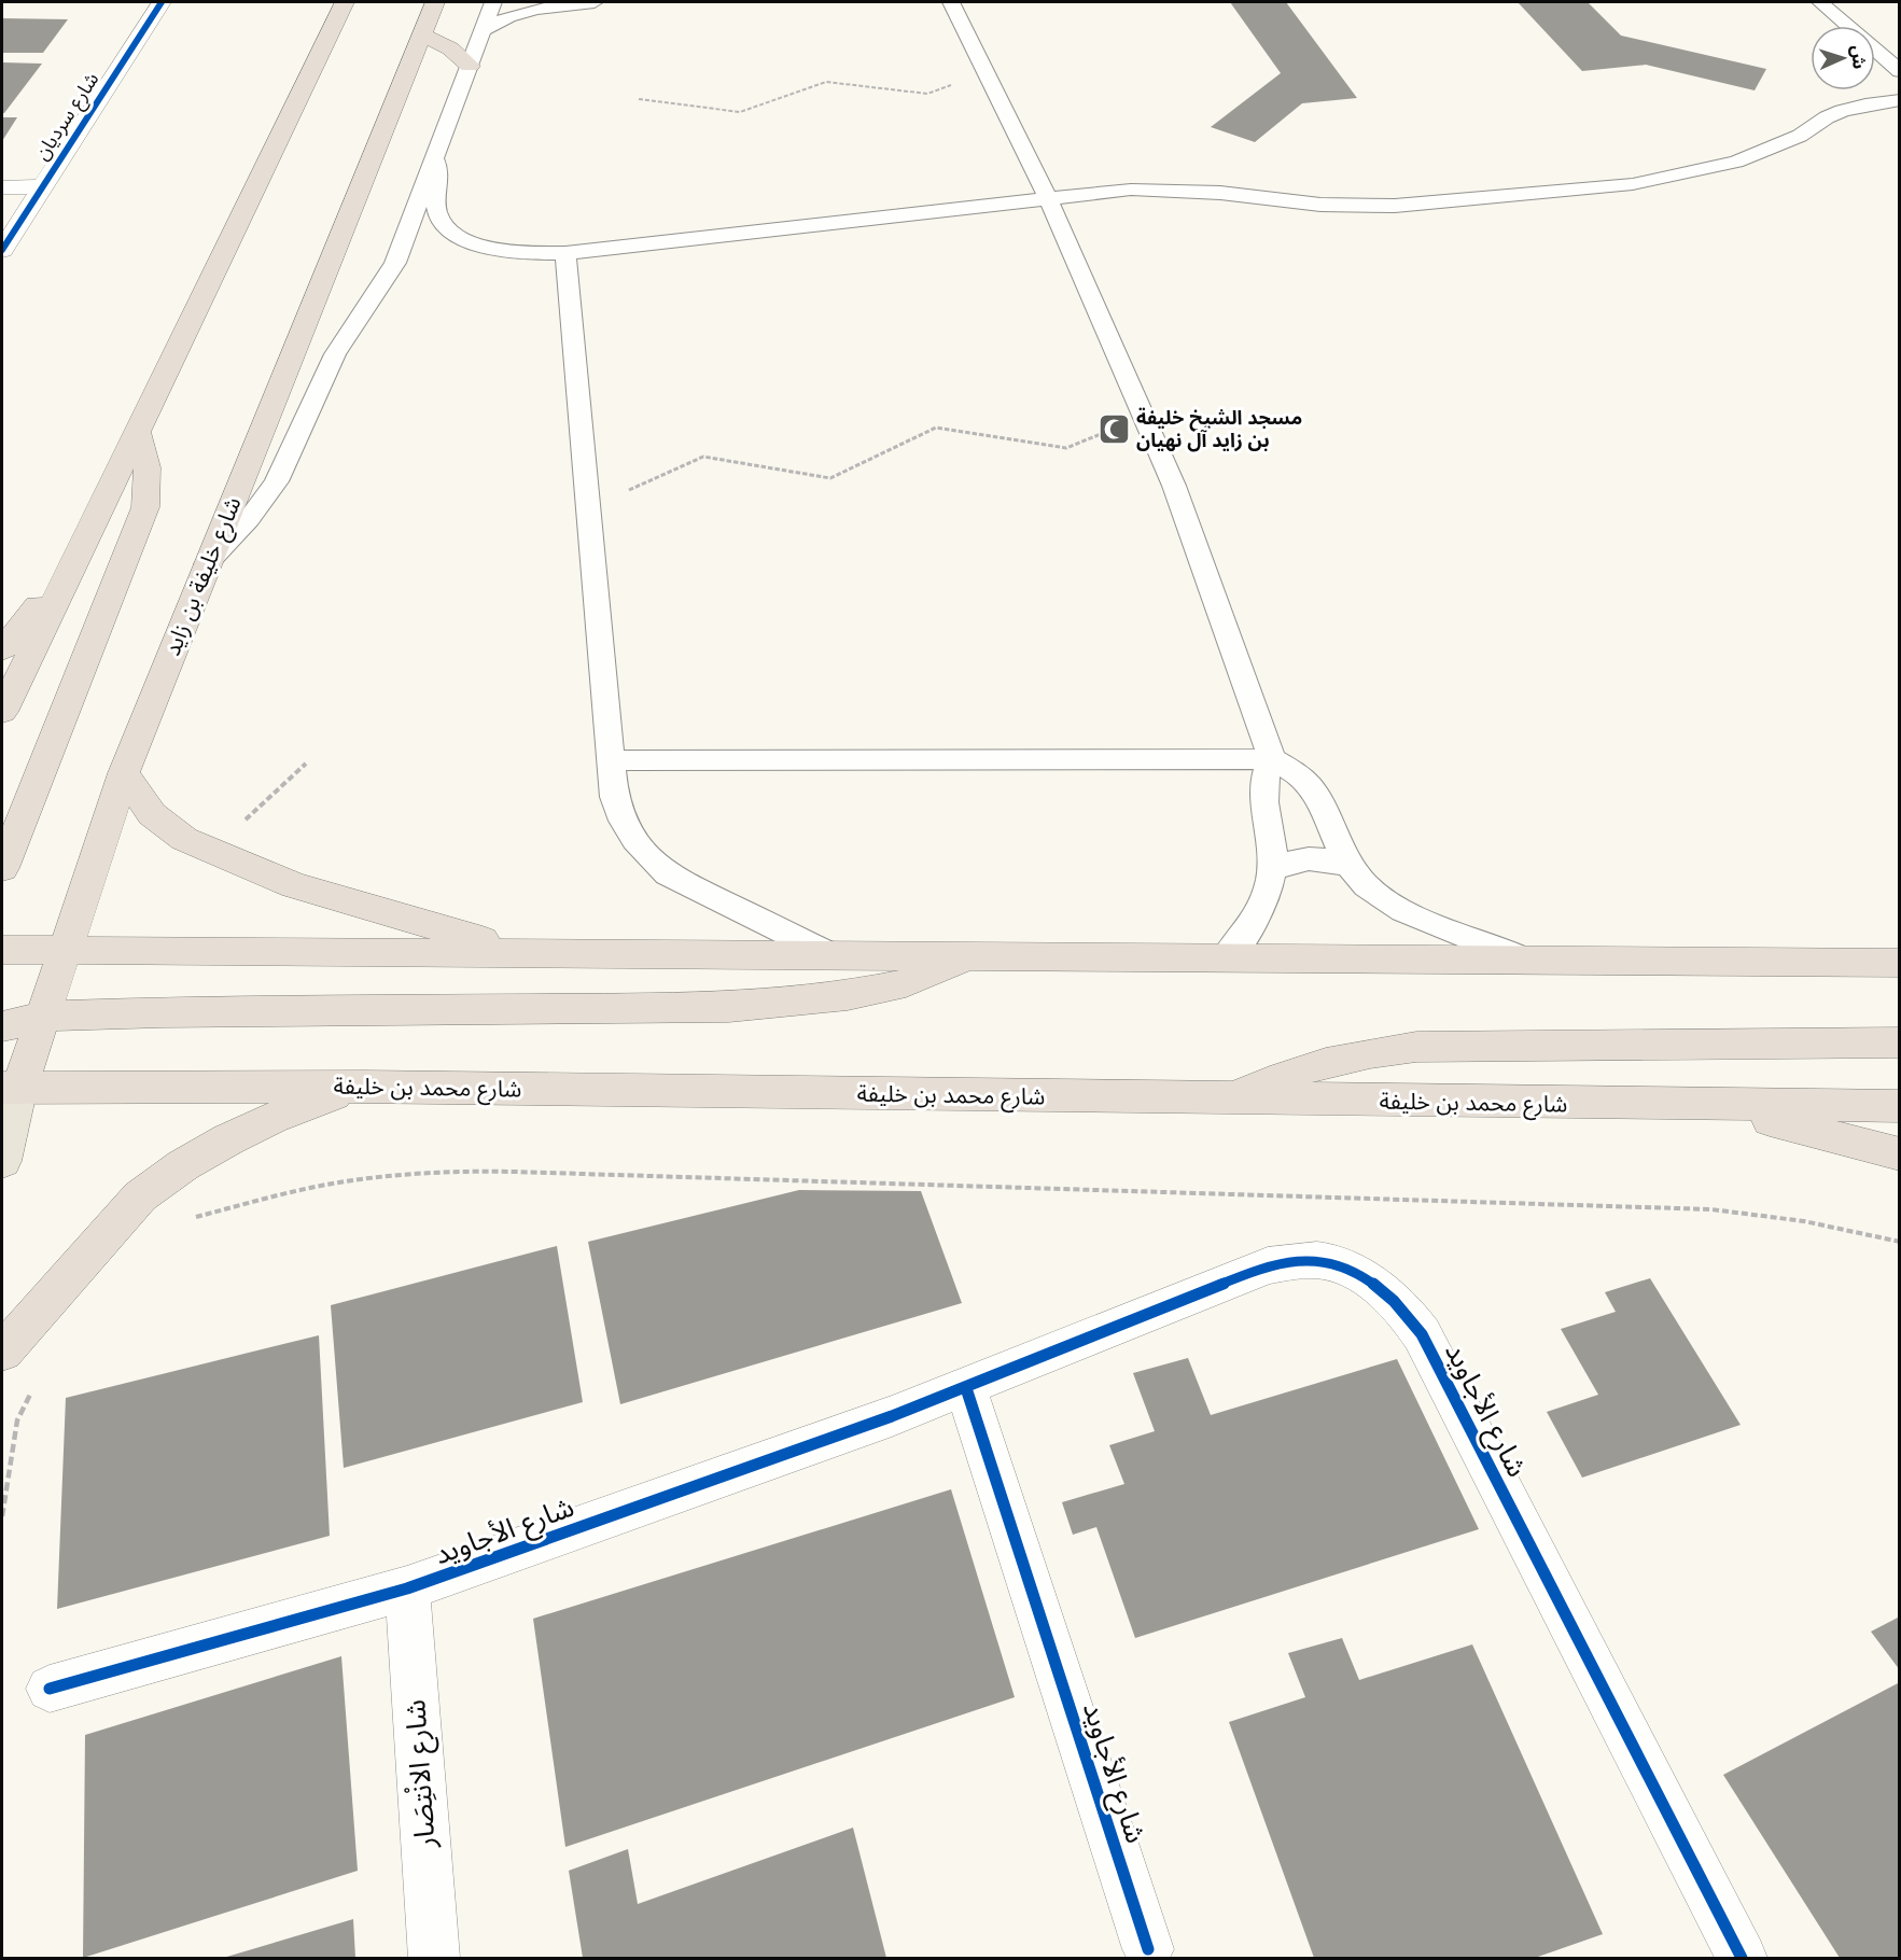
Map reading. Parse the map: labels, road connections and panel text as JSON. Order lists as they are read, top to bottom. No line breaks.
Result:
{"streets":{"highway":["شارع خليفة بن زايد","شارع محمد بن خليفة"],"street":["شارع سرديان","شارع الأجاويد","شارع الانْتِصَار"]},"crossings":[["شارع خليفة بن زايد","شارع محمد بن خليفة"],["شارع الأجاويد","شارع الانْتِصَار"]],"places":{"mosque":["مسجد الشيخ خليفة بن زايد آل نهيان"]},"north":"right"}
